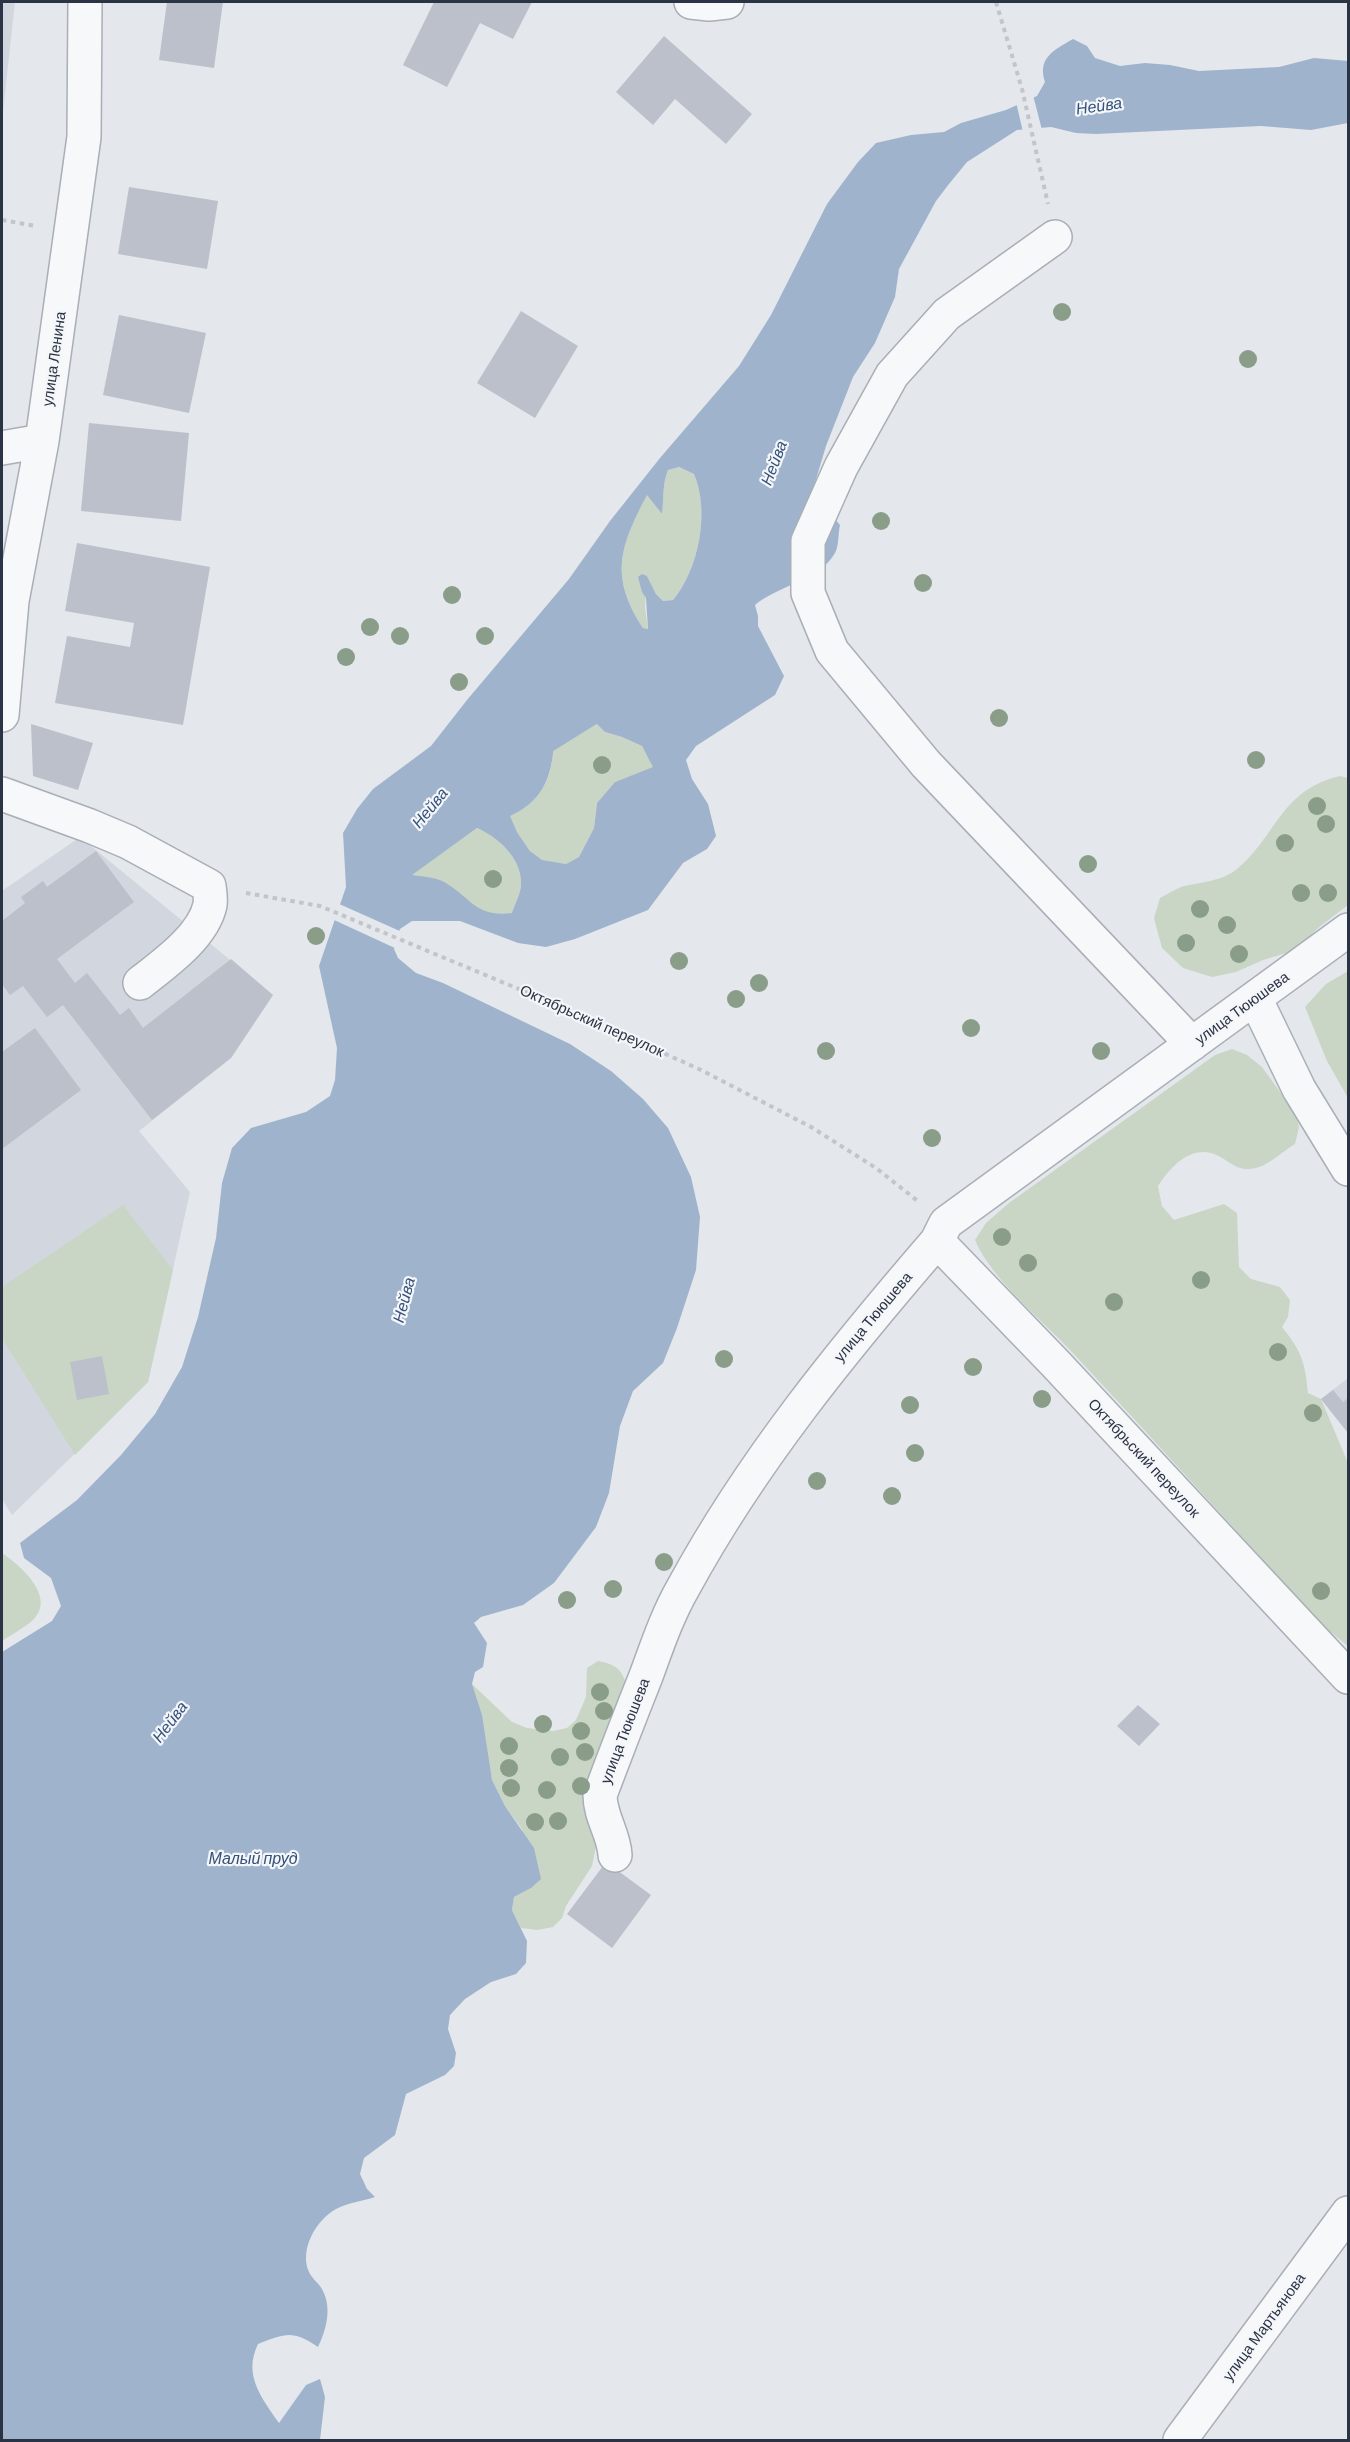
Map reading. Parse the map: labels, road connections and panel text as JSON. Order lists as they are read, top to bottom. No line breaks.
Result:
{"streets":{"street":["улица Ленина","улица Тююшева","Октябрьский переулок","улица Мартьянова"]},"crossings":[["улица Тююшева","Октябрьский переулок"]],"water":["Нейва","Малый пруд"]}
